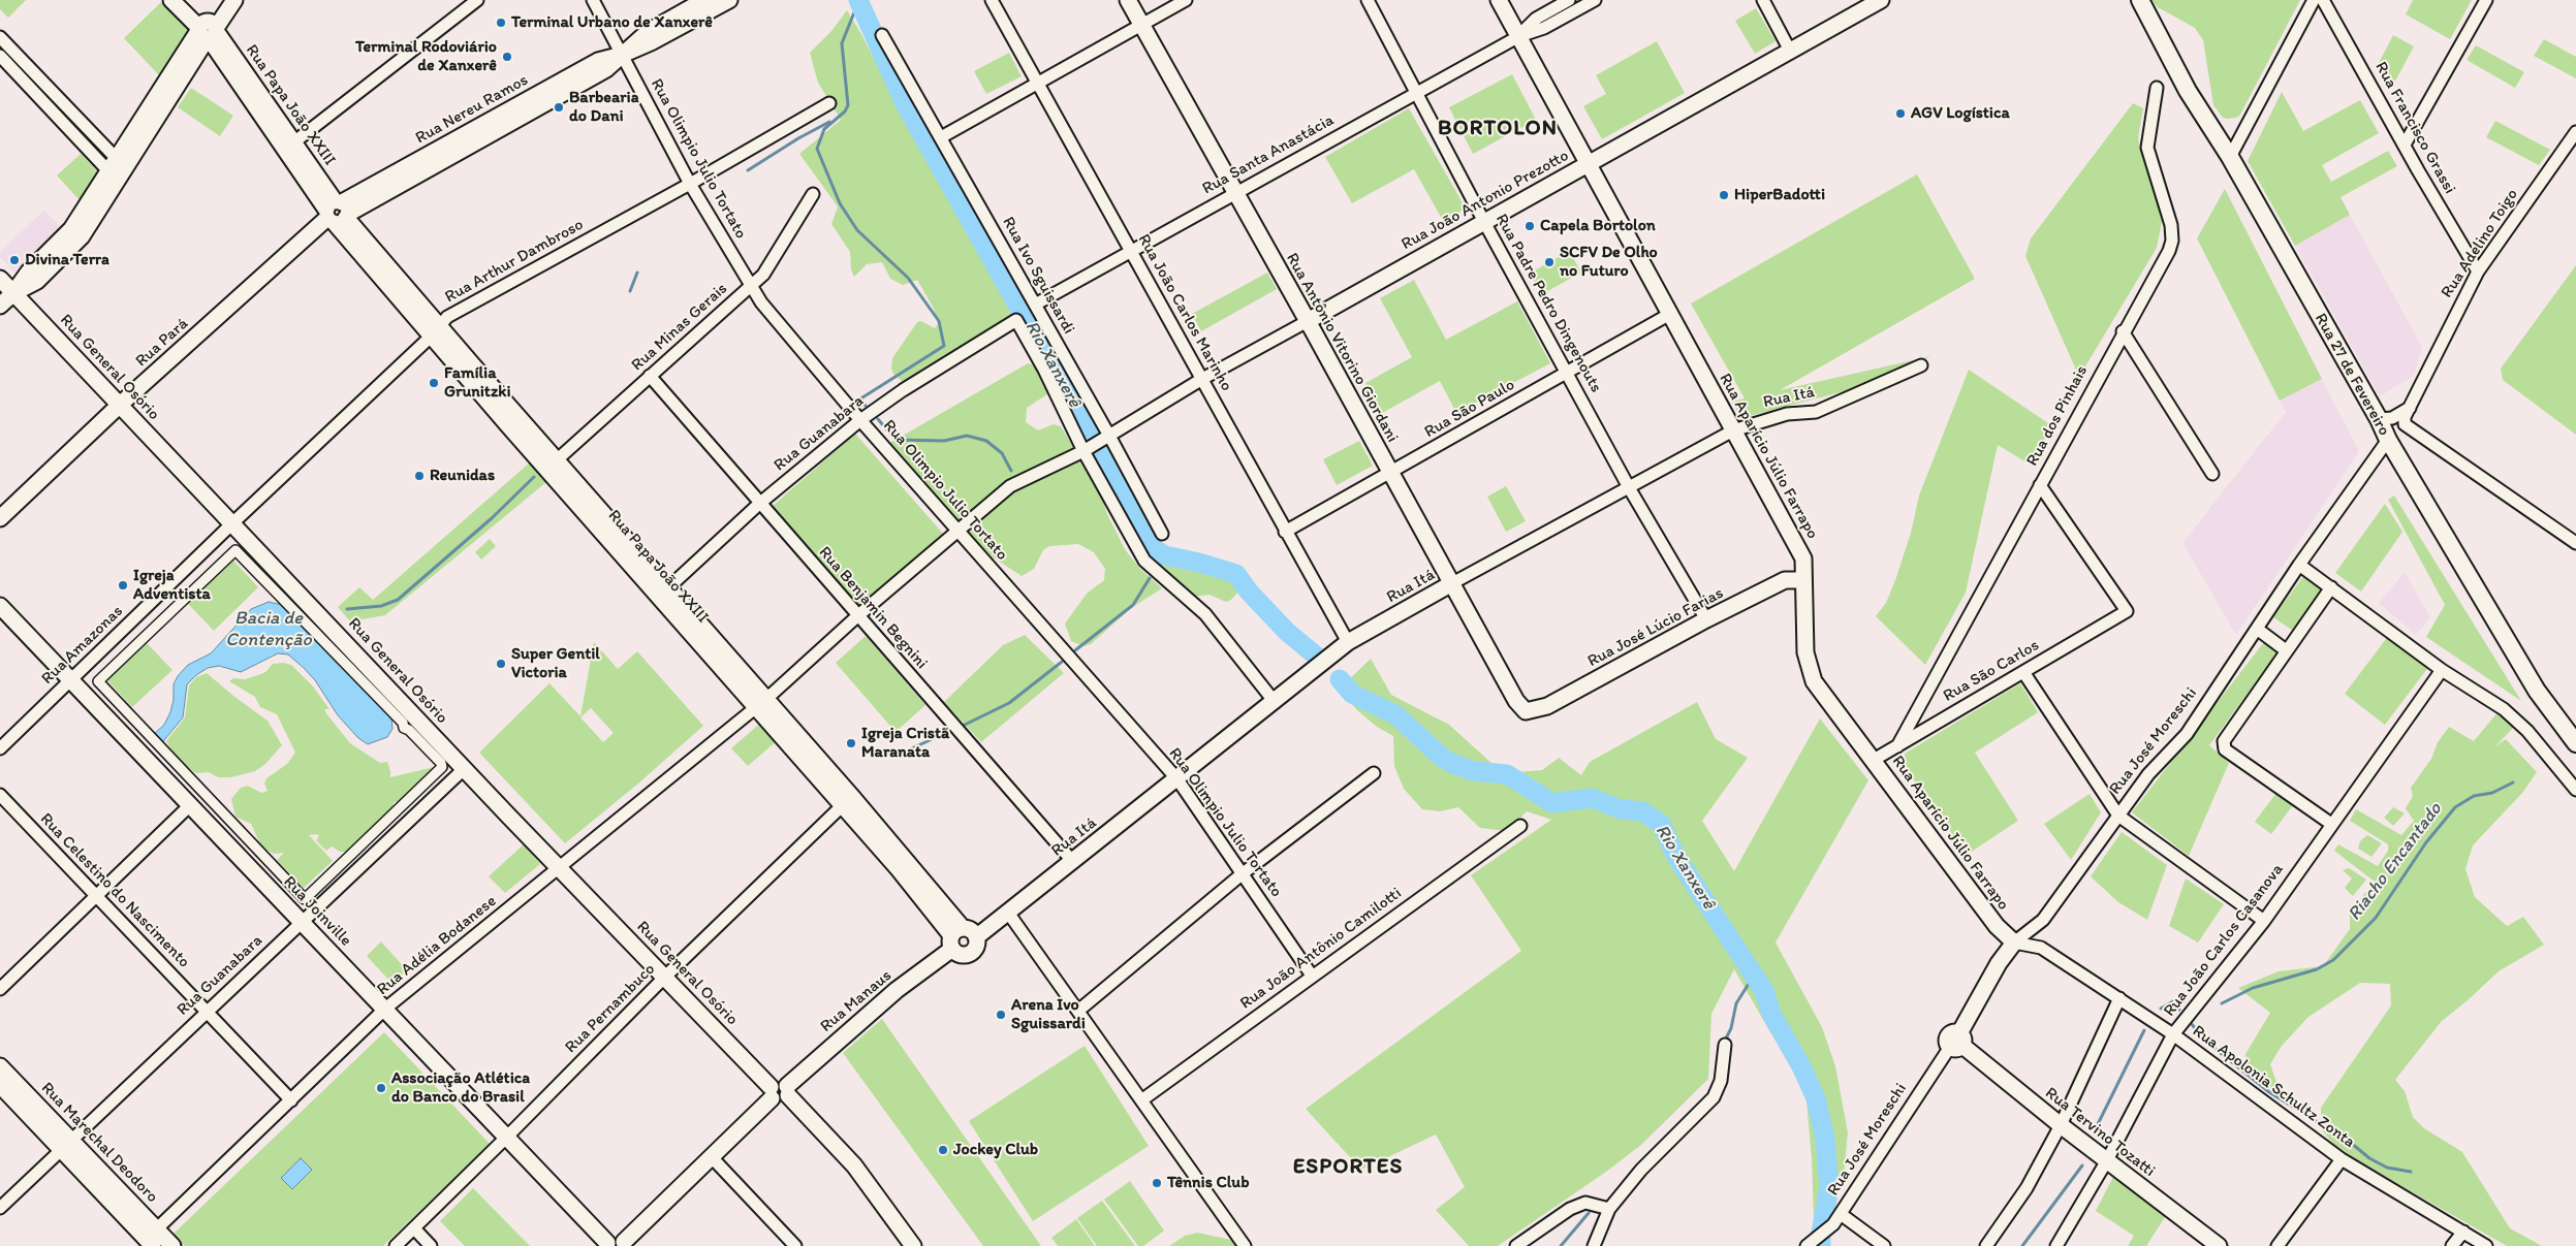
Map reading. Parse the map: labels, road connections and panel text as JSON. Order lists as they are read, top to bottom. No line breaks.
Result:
{"streets":{"main road":["Rua 27 de Fevereiro"],"street":["Rua Papa João XXIII","Rua Nereu Ramos","Rua Francisco Grassi","Rua Santa Anastácia","Rua Olimpio Julio Tortato","Rua João Antonio Prezotto","Rua Adelino Toigo","Rua Arthur Dambroso","Rua Ivo Sguissardi","Rua Padre Pedro Dingenouts","Rua João Carlos Marinho","Rua Minas Gerais","Rua Pará","Rua Antônio Vitorino Giordani","Rua General Osório","Rua Itá","Rua São Paulo","Rua dos Pinhais","Rua Guanabara","Rua Aparício Júlio Farrapo","Rua Benjamin Begnini","Rua José Lúcio Farias","Rua Amazonas","Rua São Carlos","Rua José Moreschi","Rua Celestino do Nascimento","Rua Joinville","Rua João Carlos Casanova","Rua Adélia Bodanese","Rua João Antônio Camilotti","Rua Manaus","Rua Pernambuco","Rua Apolonia Schultz Zonta","Rua Tervino Tozatti","Rua Marechal Deodoro"]},"crossings":[["Rua Papa João XXIII","Rua Nereu Ramos"],["Rua Papa João XXIII","Rua Arthur Dambroso"],["Rua Papa João XXIII","Rua Minas Gerais"],["Rua Papa João XXIII","Rua Pará"],["Rua Papa João XXIII","Rua Itá"],["Rua Papa João XXIII","Rua Guanabara"],["Rua Papa João XXIII","Rua Adélia Bodanese"],["Rua Papa João XXIII","Rua Manaus"],["Rua Papa João XXIII","Rua Pernambuco"],["Rua Nereu Ramos","Rua Olimpio Julio Tortato"],["Rua Nereu Ramos","Rua Pará"],["Rua Francisco Grassi","Rua Adelino Toigo"],["Rua Santa Anastácia","Rua Ivo Sguissardi"],["Rua Santa Anastácia","Rua Padre Pedro Dingenouts"],["Rua Santa Anastácia","Rua João Carlos Marinho"],["Rua Santa Anastácia","Rua Antônio Vitorino Giordani"],["Rua Santa Anastácia","Rua Aparício Júlio Farrapo"],["Rua Olimpio Julio Tortato","Rua João Antonio Prezotto"],["Rua Olimpio Julio Tortato","Rua Arthur Dambroso"],["Rua Olimpio Julio Tortato","Rua Minas Gerais"],["Rua Olimpio Julio Tortato","Rua Itá"],["Rua Olimpio Julio Tortato","Rua Guanabara"],["Rua Olimpio Julio Tortato","Rua Adélia Bodanese"],["Rua Olimpio Julio Tortato","Rua João Antônio Camilotti"],["Rua João Antonio Prezotto","Rua Ivo Sguissardi"],["Rua João Antonio Prezotto","Rua Padre Pedro Dingenouts"],["Rua João Antonio Prezotto","Rua João Carlos Marinho"],["Rua João Antonio Prezotto","Rua Antônio Vitorino Giordani"],["Rua João Antonio Prezotto","Rua Aparício Júlio Farrapo"],["Rua João Antonio Prezotto","Rua Adélia Bodanese"],["Rua Arthur Dambroso","Rua General Osório"],["Rua Arthur Dambroso","Rua Amazonas"],["Rua Ivo Sguissardi","Rua Itá"],["Rua Ivo Sguissardi","Rua Guanabara"],["Rua Padre Pedro Dingenouts","Rua Itá"],["Rua Padre Pedro Dingenouts","Rua São Paulo"],["Rua Padre Pedro Dingenouts","Rua José Lúcio Farias"],["Rua João Carlos Marinho","Rua Itá"],["Rua João Carlos Marinho","Rua São Paulo"],["Rua Minas Gerais","Rua Benjamin Begnini"],["Rua Pará","Rua General Osório"],["Rua Antônio Vitorino Giordani","Rua Itá"],["Rua Antônio Vitorino Giordani","Rua São Paulo"],["Rua Antônio Vitorino Giordani","Rua José Lúcio Farias"],["Rua General Osório","Rua Guanabara"],["Rua General Osório","Rua Amazonas"],["Rua General Osório","Rua Adélia Bodanese"],["Rua General Osório","Rua Pernambuco"],["Rua 27 de Fevereiro","Rua José Moreschi"],["Rua Itá","Rua Aparício Júlio Farrapo"],["Rua Itá","Rua Benjamin Begnini"],["Rua Itá","Rua Manaus"],["Rua São Paulo","Rua Aparício Júlio Farrapo"],["Rua dos Pinhais","Rua São Carlos"],["Rua Guanabara","Rua Benjamin Begnini"],["Rua Guanabara","Rua Celestino do Nascimento"],["Rua Guanabara","Rua Joinville"],["Rua Guanabara","Rua Marechal Deodoro"],["Rua Aparício Júlio Farrapo","Rua José Lúcio Farias"],["Rua Aparício Júlio Farrapo","Rua São Carlos"],["Rua Aparício Júlio Farrapo","Rua José Moreschi"],["Rua Aparício Júlio Farrapo","Rua Apolonia Schultz Zonta"],["Rua Benjamin Begnini","Rua Adélia Bodanese"],["Rua Amazonas","Rua Joinville"],["Rua José Moreschi","Rua Apolonia Schultz Zonta"],["Rua José Moreschi","Rua Tervino Tozatti"],["Rua Celestino do Nascimento","Rua Adélia Bodanese"],["Rua Joinville","Rua Adélia Bodanese"],["Rua Joinville","Rua Pernambuco"],["Rua João Carlos Casanova","Rua Apolonia Schultz Zonta"],["Rua João Carlos Casanova","Rua Tervino Tozatti"],["Rua Adélia Bodanese","Rua Marechal Deodoro"]],"districts":["BORTOLON","ESPORTES"],"water":["Rio Xanxerê","Bacia de Contenção","Riacho Encantado"],"places":["Terminal Urbano de Xanxerê","Terminal Rodoviário de Xanxerê","Barbearia do Dani","AGV Logística","HiperBadotti","Capela Bortolon","Divina Terra","SCFV De Olho no Futuro","Família Grunitzki","Reunidas","Igreja Adventista","Super Gentil Victoria","Igreja Cristã Maranata","Arena Ivo Sguissardi","Associação Atlética do Banco do Brasil","Jockey Club","Tênnis Club"]}
